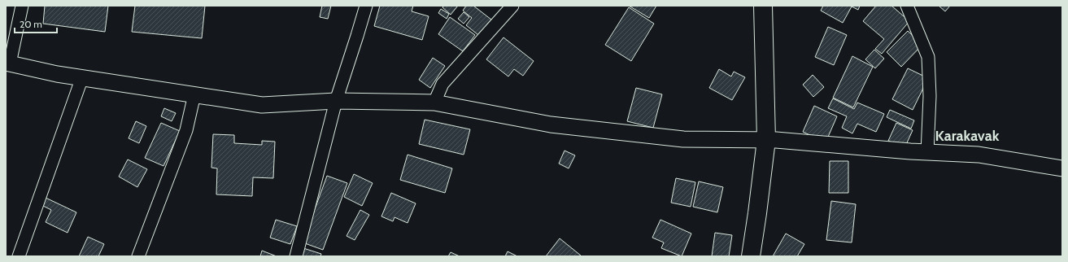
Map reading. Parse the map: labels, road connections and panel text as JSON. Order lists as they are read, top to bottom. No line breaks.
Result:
{"districts":["Karakavak"],"scale_bar":"20 m"}
